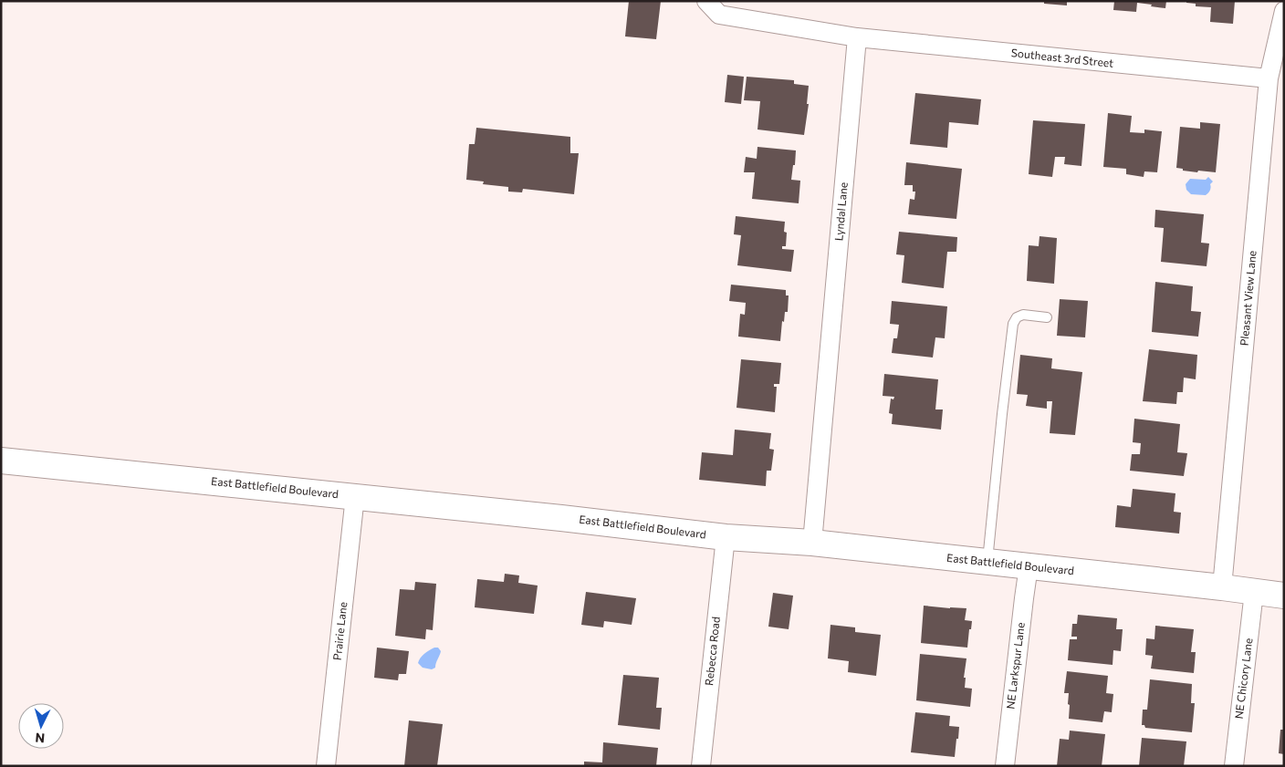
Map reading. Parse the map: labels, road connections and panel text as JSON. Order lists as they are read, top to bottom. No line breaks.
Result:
{"streets":{"street":["Southeast 3rd Street","Lyndal Lane","Pleasant View Lane","East Battlefield Boulevard","Prairie Lane","Rebecca Road","NE Larkspur Lane","NE Chicory Lane"]},"crossings":[["Southeast 3rd Street","Lyndal Lane"],["Southeast 3rd Street","Pleasant View Lane"],["Lyndal Lane","East Battlefield Boulevard"],["Pleasant View Lane","East Battlefield Boulevard"],["East Battlefield Boulevard","Prairie Lane"],["East Battlefield Boulevard","Rebecca Road"],["East Battlefield Boulevard","NE Larkspur Lane"],["East Battlefield Boulevard","NE Chicory Lane"]],"north":"bottom"}
